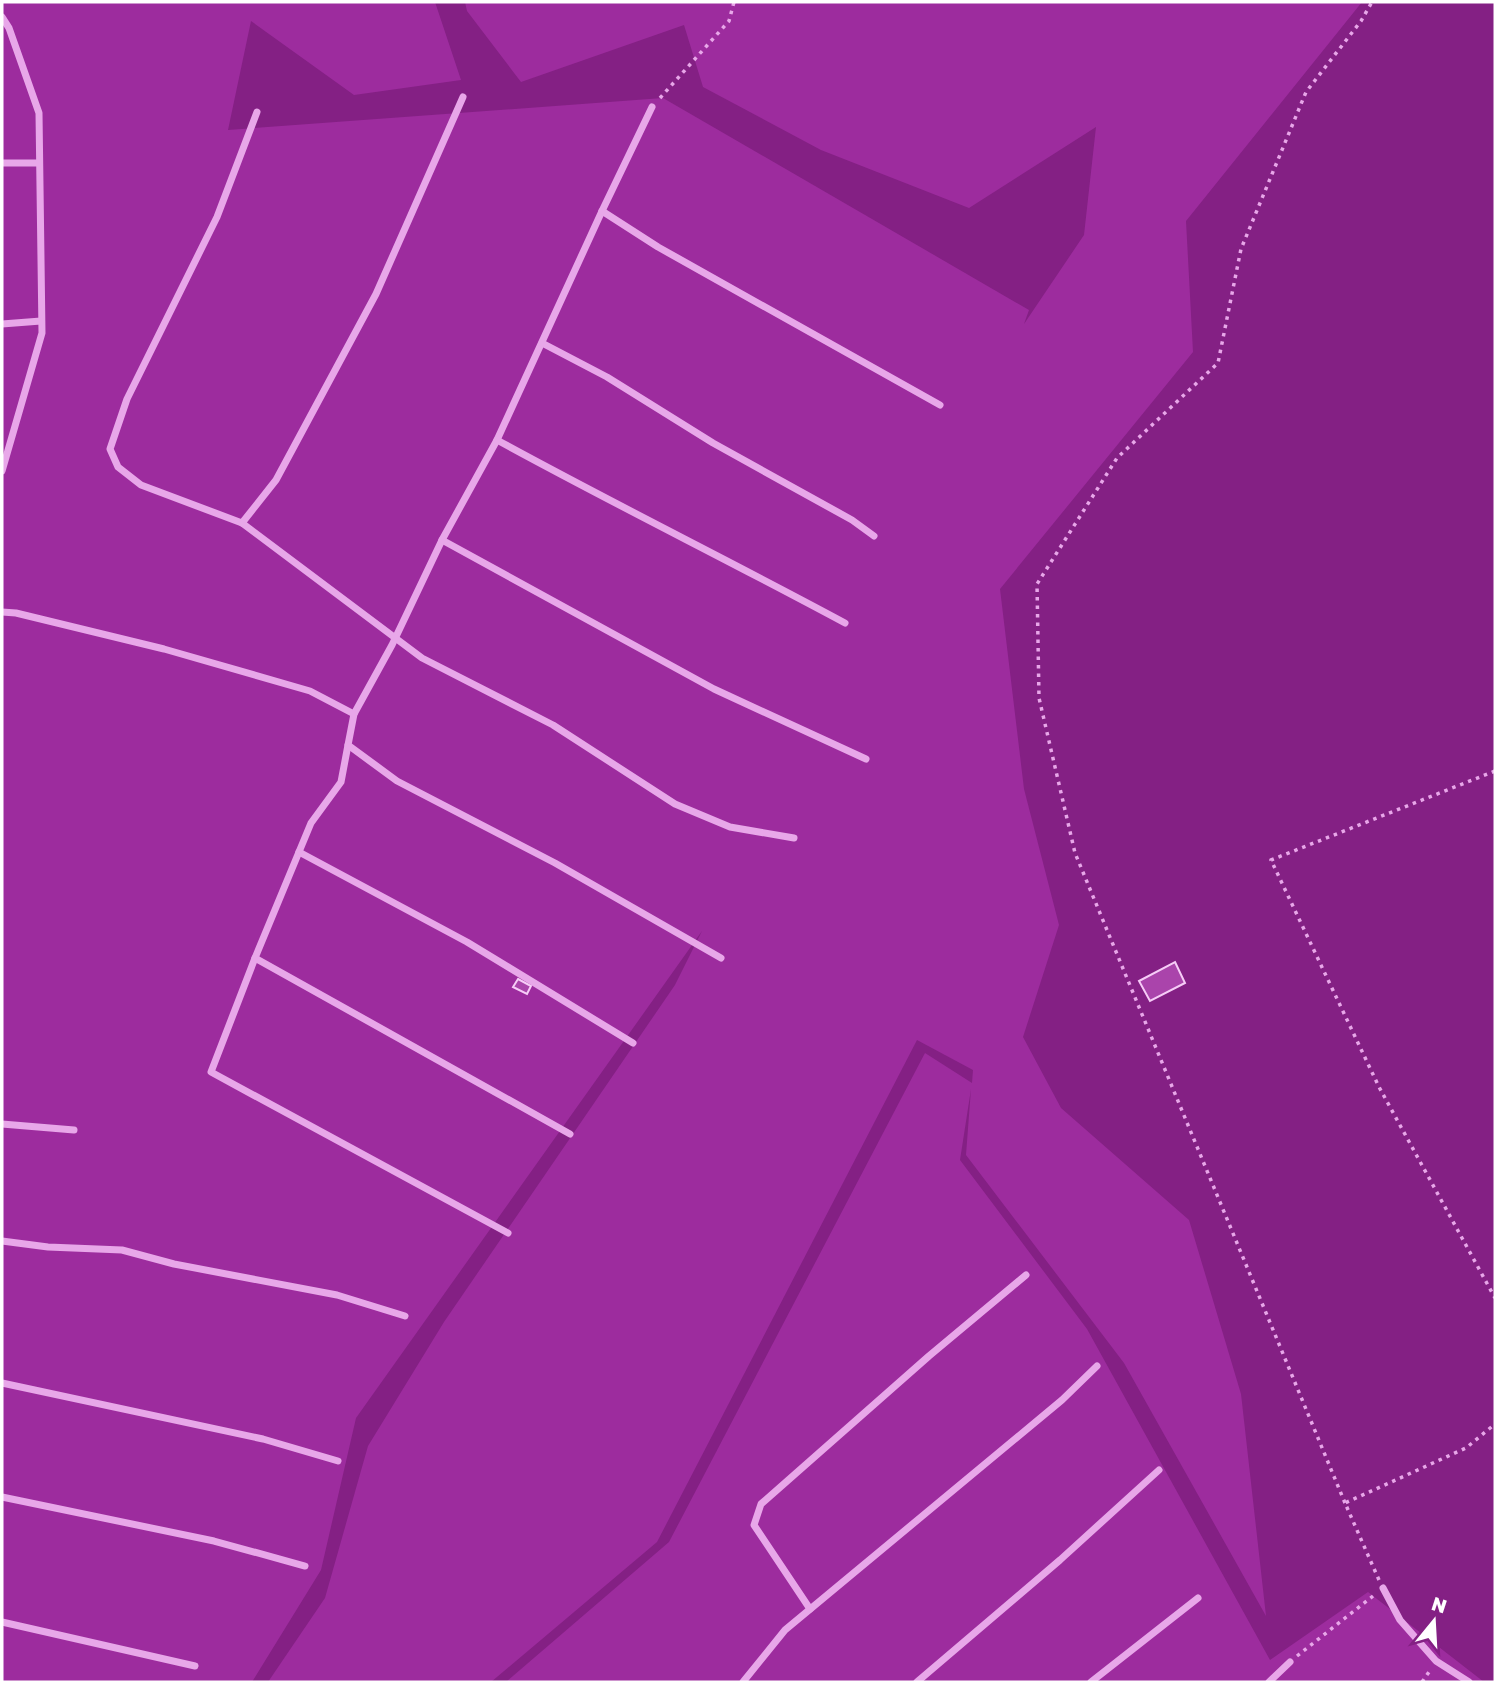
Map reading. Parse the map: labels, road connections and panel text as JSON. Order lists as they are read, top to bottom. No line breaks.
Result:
{"north":"top"}
